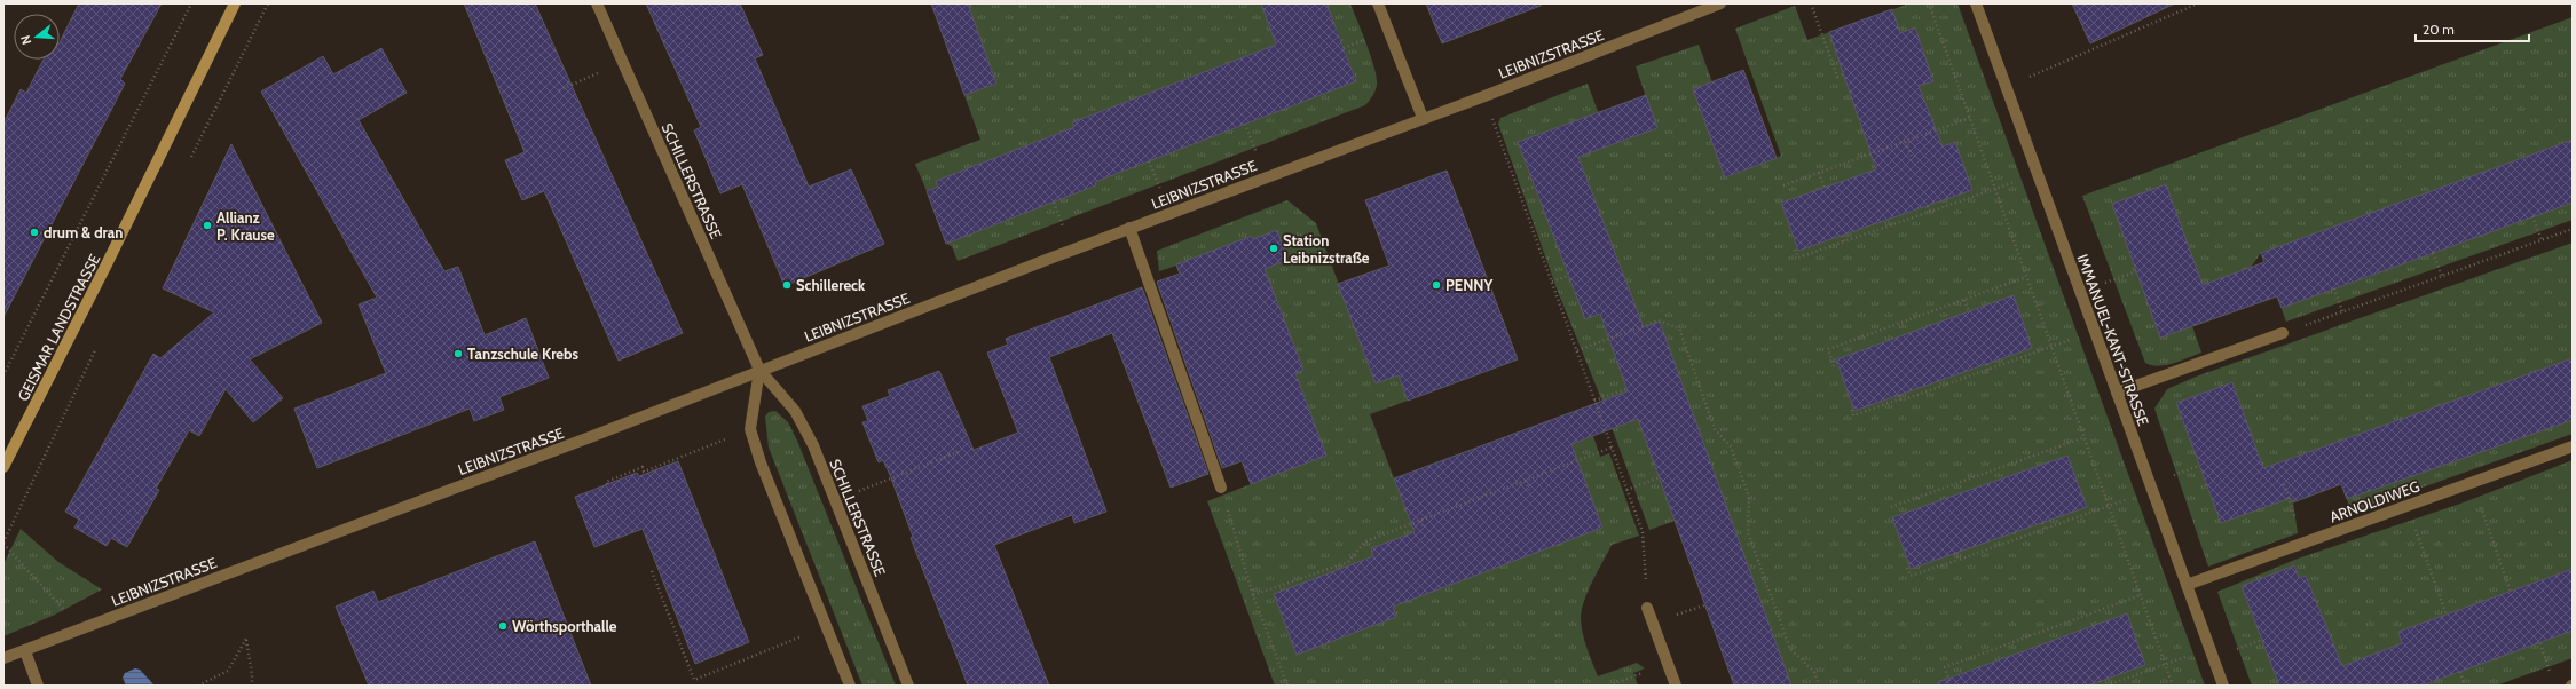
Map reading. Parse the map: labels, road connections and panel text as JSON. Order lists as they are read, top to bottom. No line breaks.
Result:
{"streets":{"main road":["GEISMAR LANDSTRASSE"],"street":["LEIBNIZSTRASSE","SCHILLERSTRASSE","IMMANUEL-KANT-STRASSE","ARNOLDIWEG"]},"crossings":[["LEIBNIZSTRASSE","SCHILLERSTRASSE"],["IMMANUEL-KANT-STRASSE","ARNOLDIWEG"]],"places":["Allianz P. Krause","drum & dran","Station Leibnizstraße","Schillereck","PENNY","Tanzschule Krebs","Wörthsporthalle"],"scale_bar":"20 m","north":"left"}
